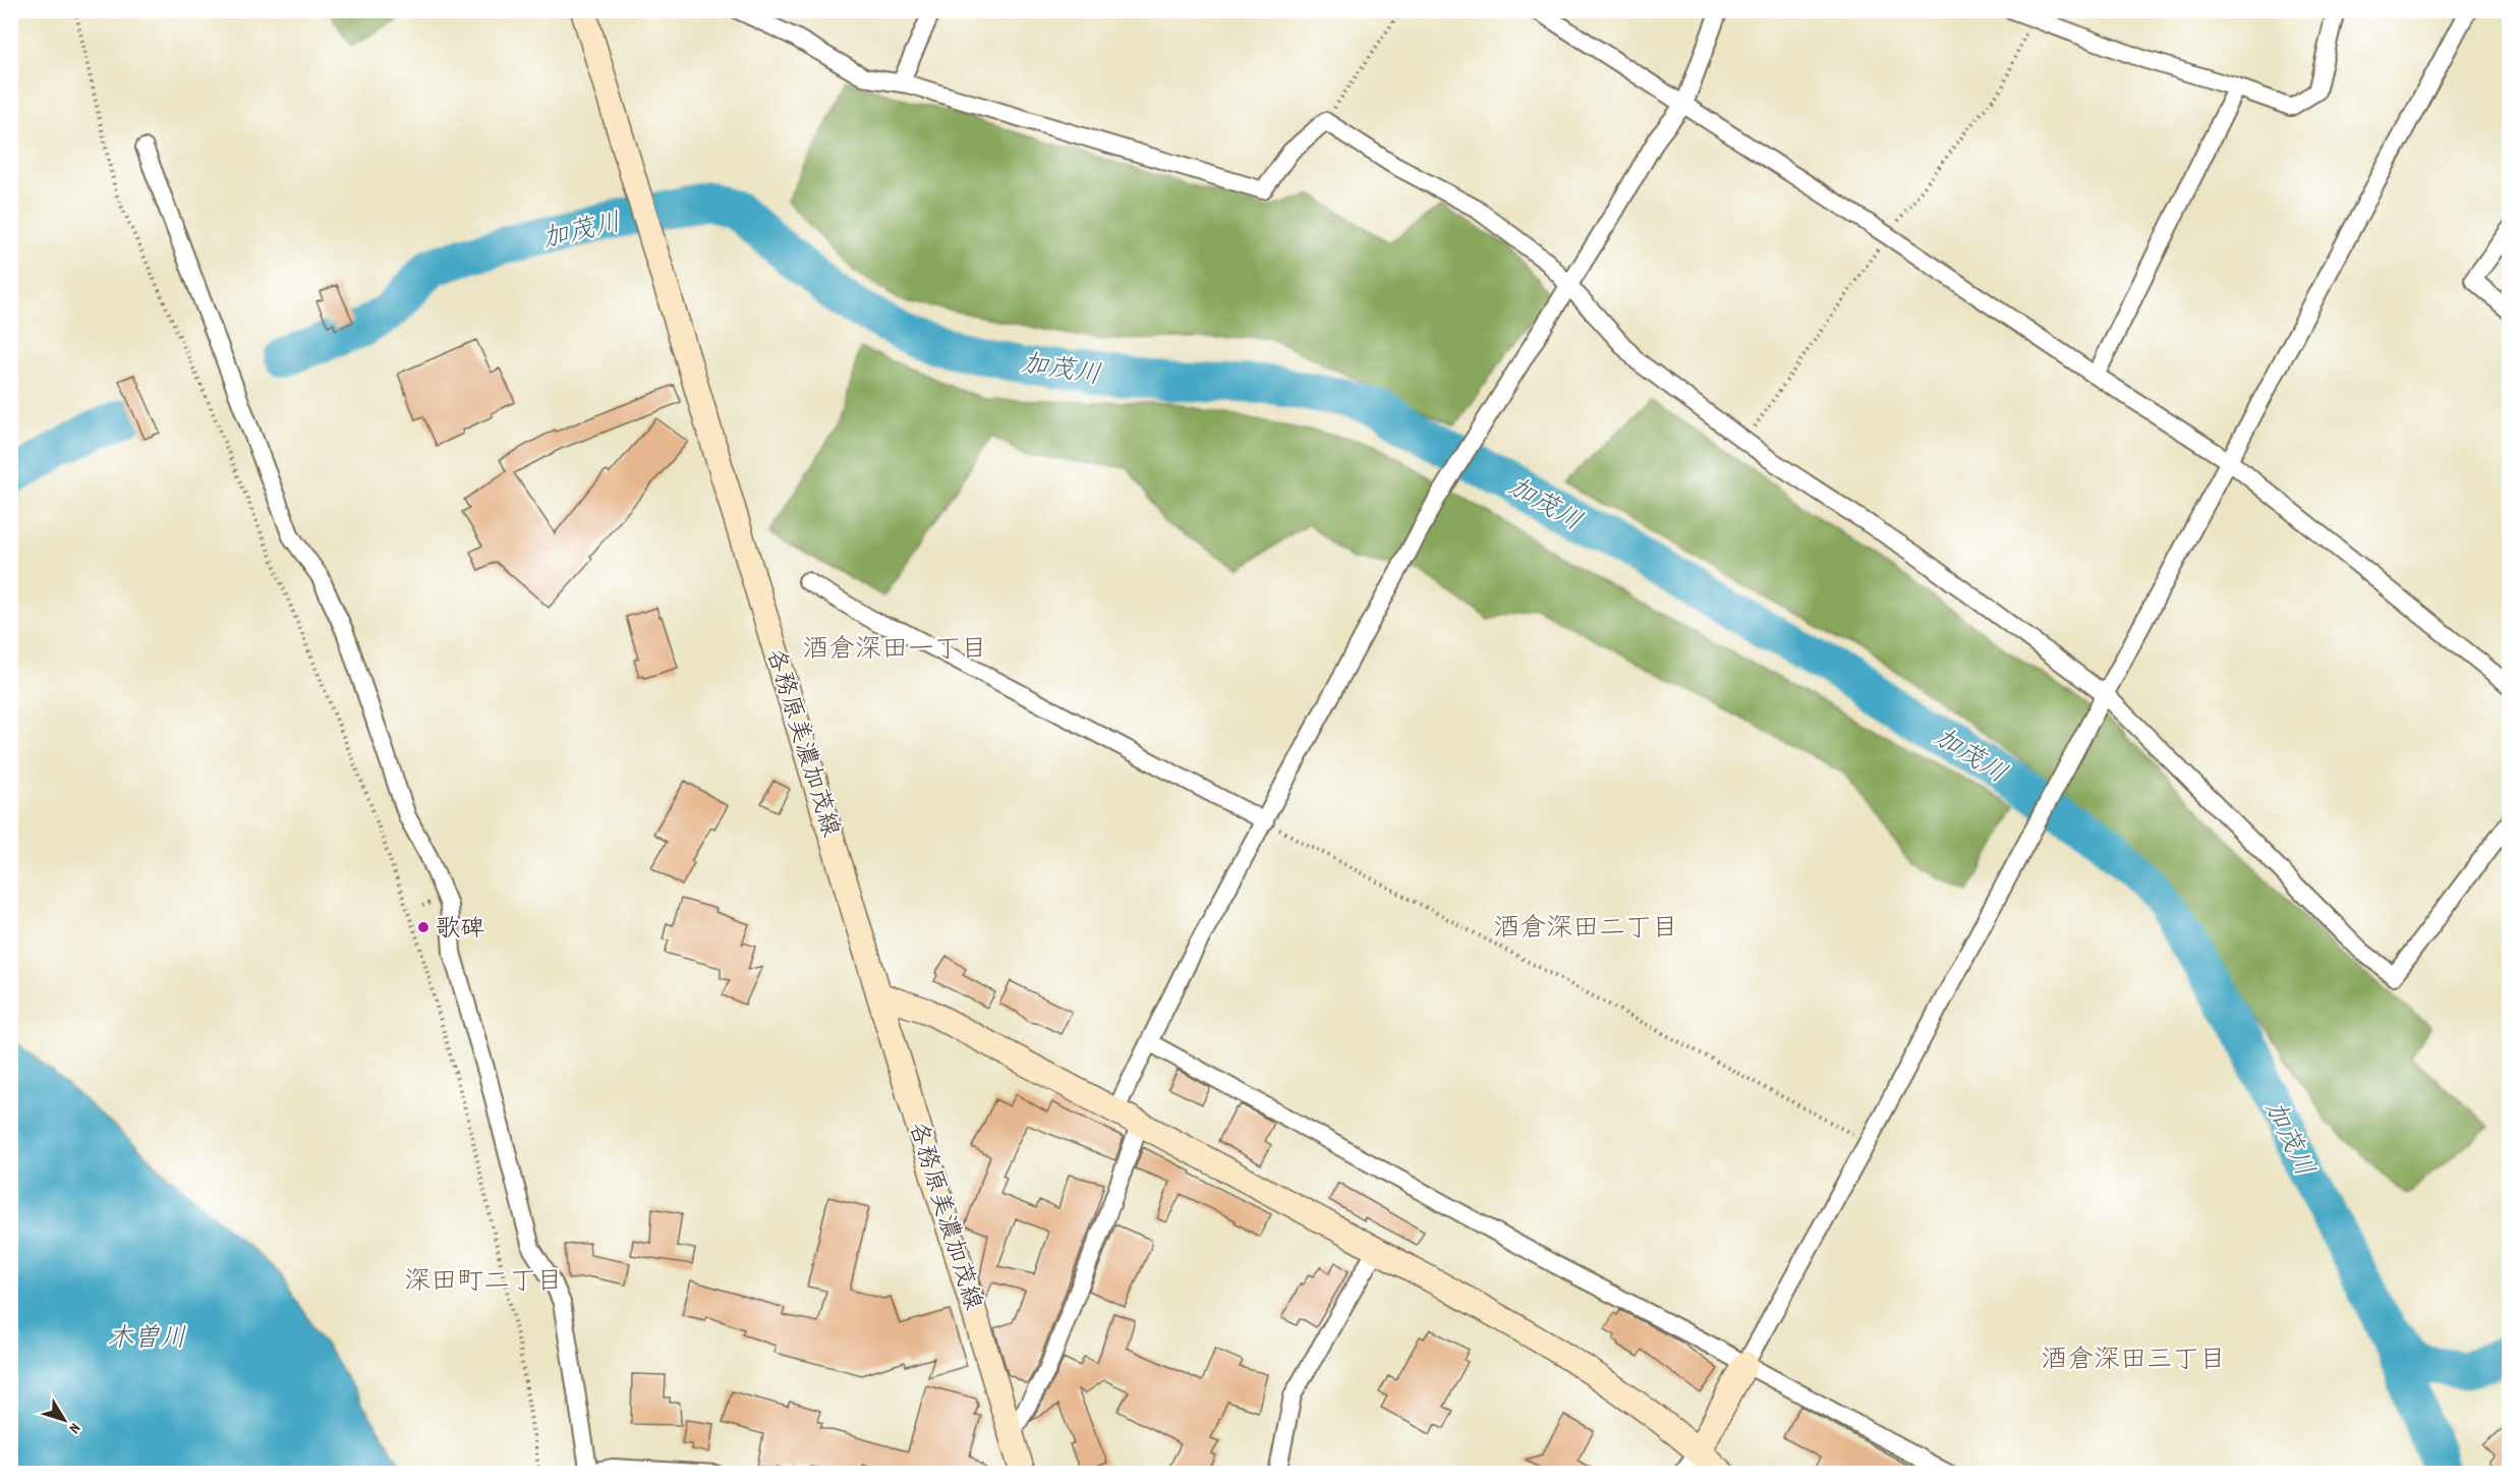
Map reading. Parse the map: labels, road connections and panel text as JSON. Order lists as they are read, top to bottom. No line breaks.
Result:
{"streets":{"main road":["各務原美濃加茂線"]},"districts":["酒倉深田一丁目","酒倉深田二丁目","深田町二丁目","酒倉深田三丁目"],"water":["加茂川","木曽川"],"places":["歌碑"],"north":"bottom right"}
